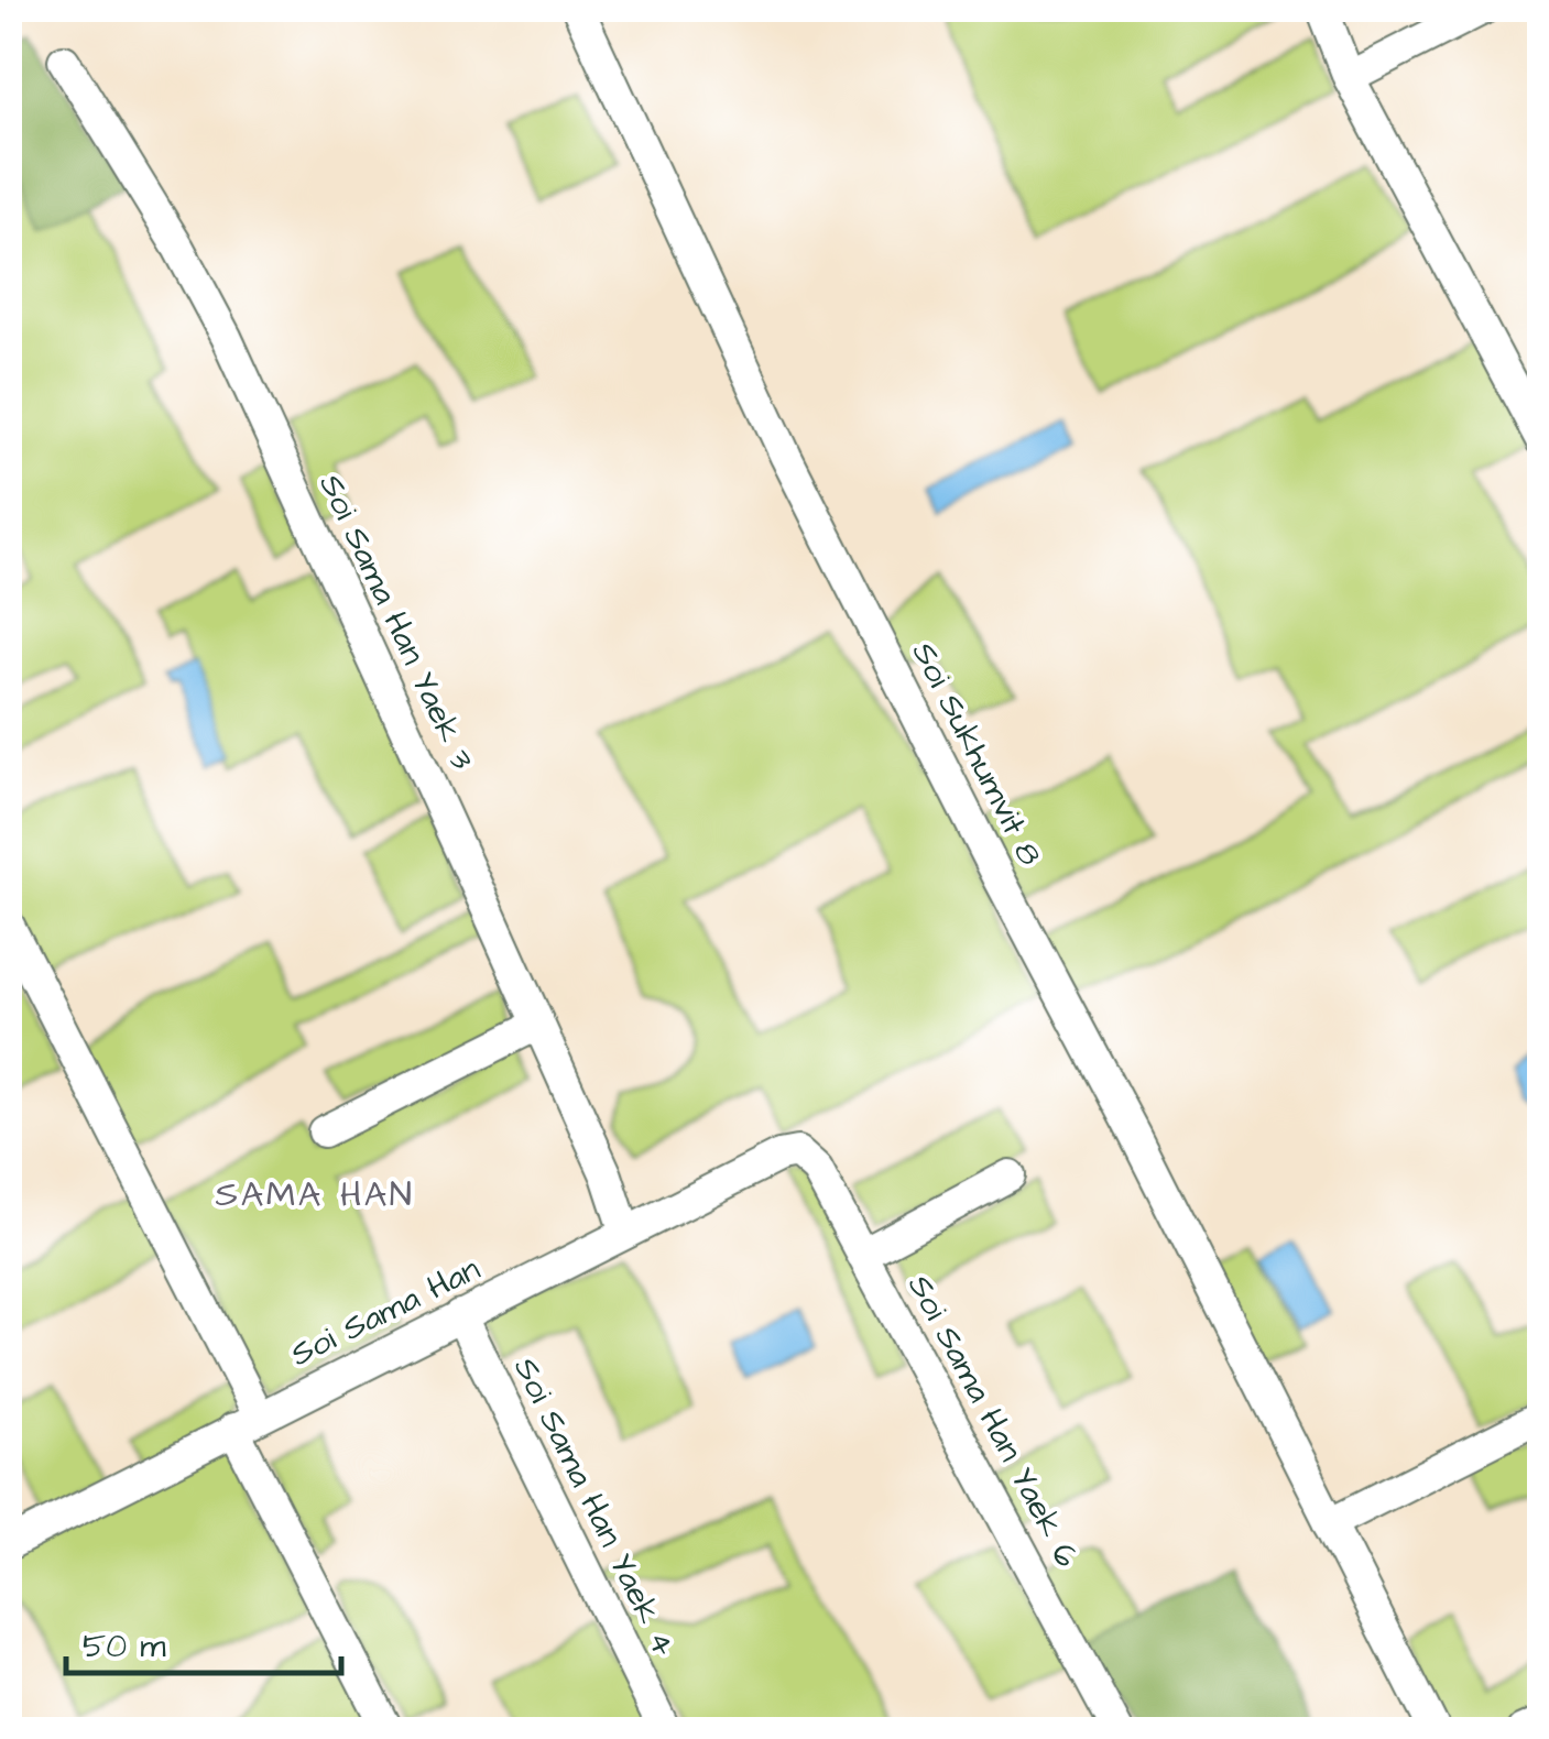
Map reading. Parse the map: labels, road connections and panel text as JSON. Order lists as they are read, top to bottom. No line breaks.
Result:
{"streets":{"street":["Soi Sama Han Yaek 3","Soi Sukhumvit 8","Soi Sama Han","Soi Sama Han Yaek 6","Soi Sama Han Yaek 4"]},"crossings":[["Soi Sama Han Yaek 3","Soi Sama Han"],["Soi Sama Han","Soi Sama Han Yaek 6"],["Soi Sama Han","Soi Sama Han Yaek 4"]],"districts":["SAMA HAN"],"scale_bar":"50 m"}
